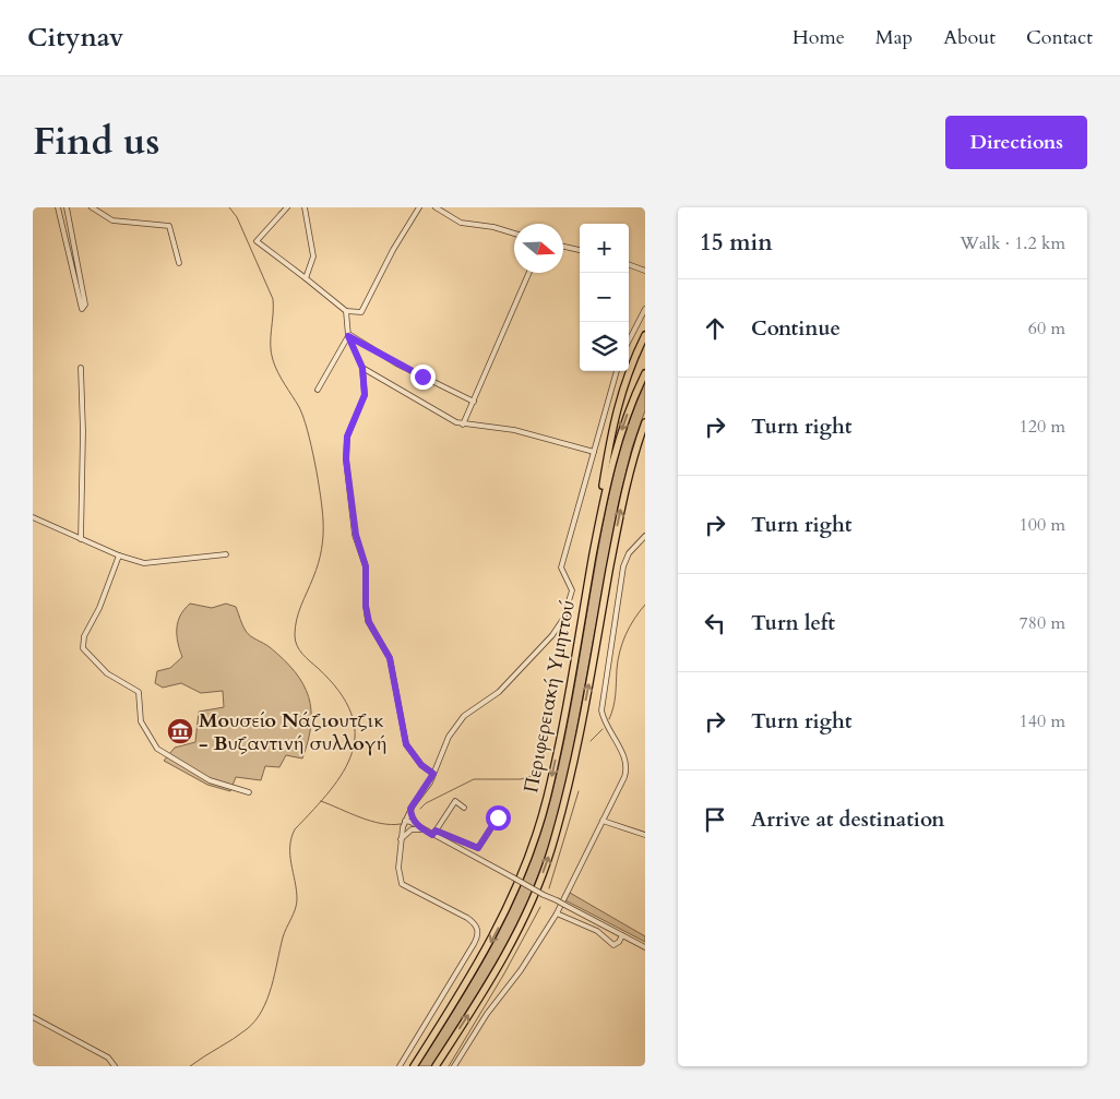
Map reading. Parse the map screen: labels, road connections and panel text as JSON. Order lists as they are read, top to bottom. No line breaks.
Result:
{"streets":{"highway":["Περιφερειακή Υμηττού"]},"places":{"museum":["Μουσείο Νάζιουτζικ - Βυζαντινή συλλογή"]},"north":"right","page":{"header":"Citynav","nav":["Home","Map","About","Contact"],"title":"Find us","buttons":"Directions","heading":["15 min","Walk · 1.2 km"],"map_buttons":["+","−"],"list":[["Continue","60 m"],["Turn right","120 m"],["Turn right","100 m"],["Turn left","780 m"],["Turn right","140 m"],"Arrive at destination"]}}
